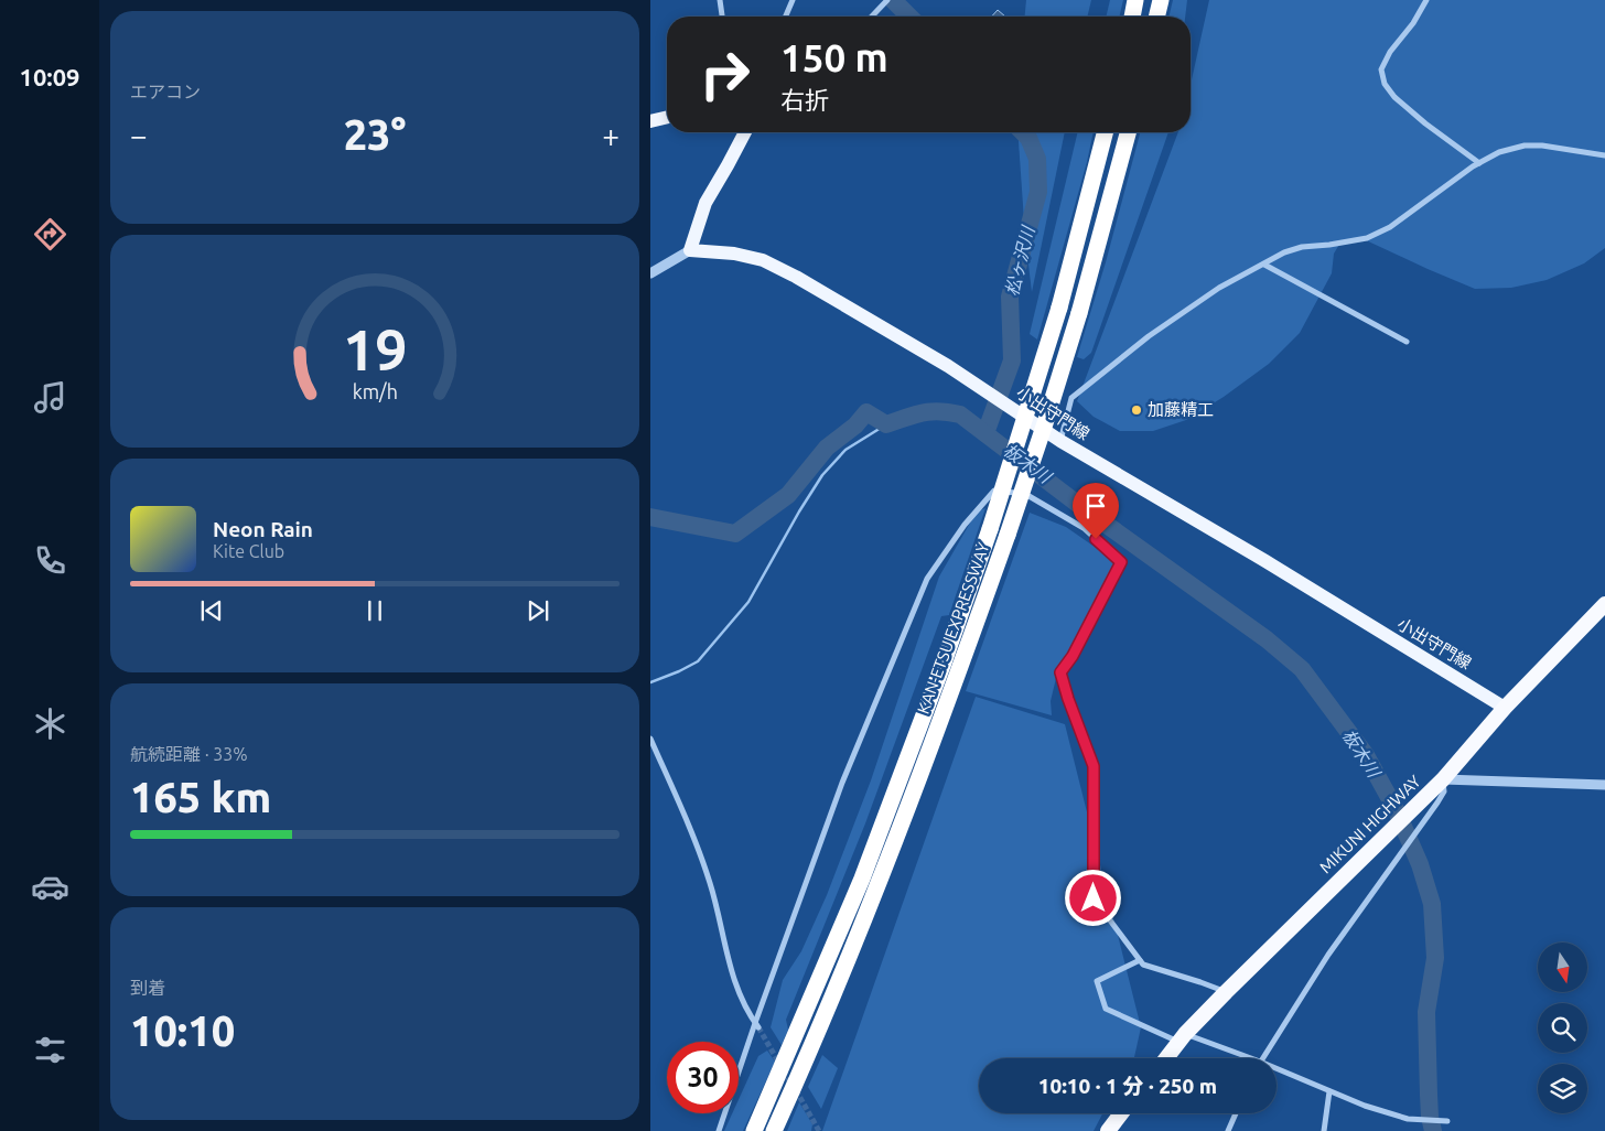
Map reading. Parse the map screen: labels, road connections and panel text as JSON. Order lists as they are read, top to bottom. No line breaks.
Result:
{"streets":{"highway":["KAN-ETSU EXPRESSWAY","MIKUNI HIGHWAY"],"main road":["小出守門線"]},"crossings":[["小出守門線","MIKUNI HIGHWAY"]],"water":["松ヶ沢川","板木川"],"places":["加藤精工"],"north":"bottom","page":{"tabs":"10:09","tile":["エアコン",["航続距離 · 33%","165 km"],["到着","10:10"]],"turn":["150 m","右折"],"heat":["−","23°","+"],"song":["Neon Rain","Kite Club"],"limit":"30","trip":"10:10 · 1 分 · 250 m","gauge":["19","km/h"]}}
